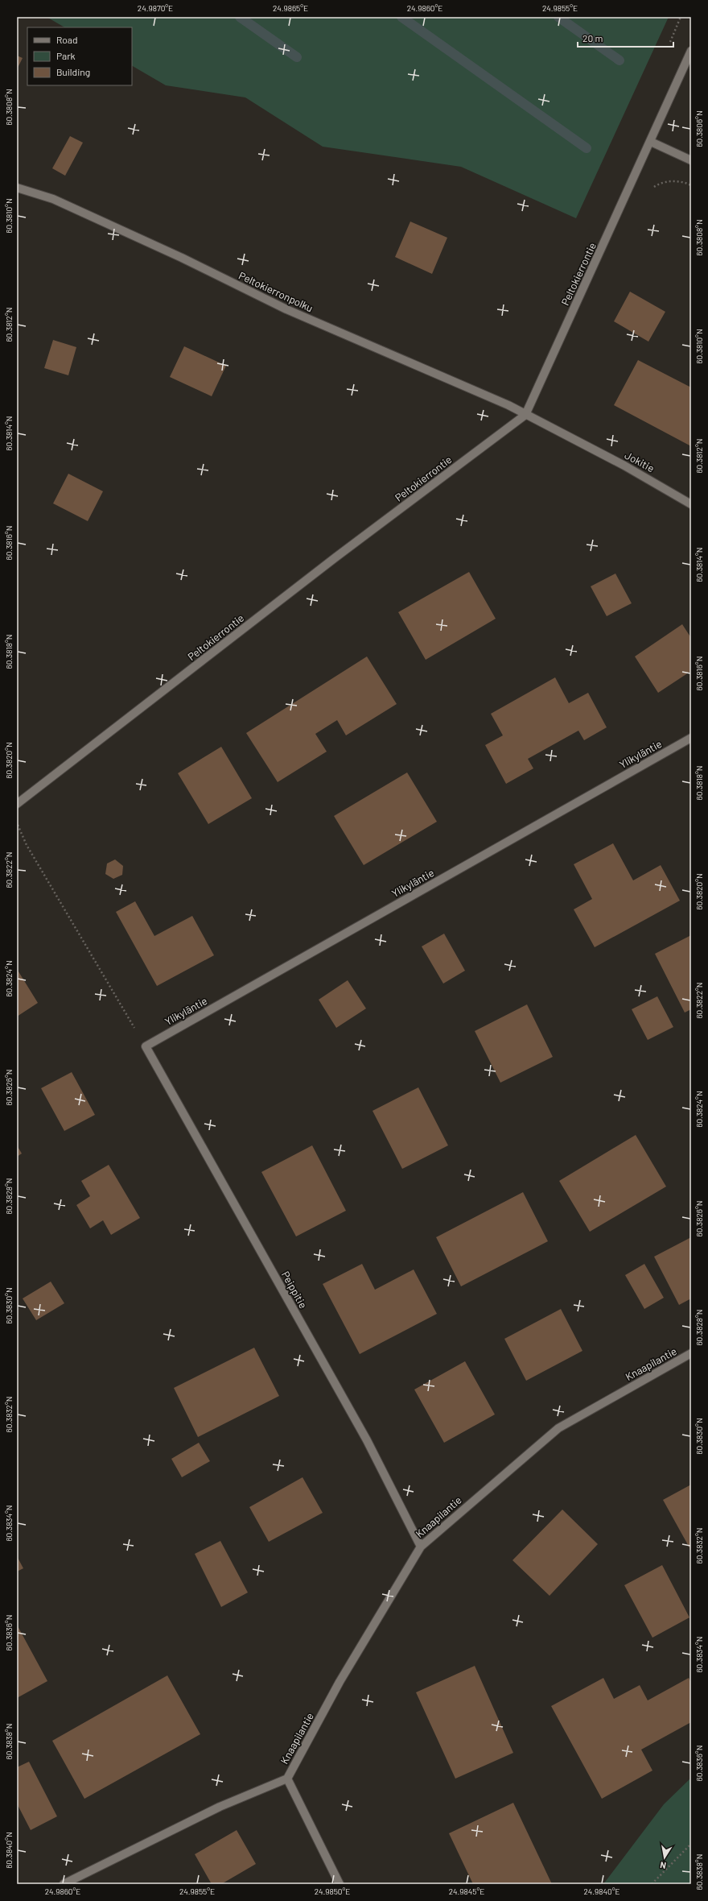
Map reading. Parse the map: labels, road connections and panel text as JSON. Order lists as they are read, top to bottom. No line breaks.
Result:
{"streets":{"street":["Peltokierrontie","Peltokierronpolku","Jokitie","Ylikyläntie","Peippitie","Knaapilantie"]},"crossings":[["Peltokierrontie","Peltokierronpolku"],["Peltokierrontie","Jokitie"],["Peltokierronpolku","Jokitie"],["Ylikyläntie","Peippitie"],["Peippitie","Knaapilantie"]],"legend":["Road","Park","Building"],"scale_bar":"20 m","north":"bottom","coordinates":["24.9870°E","24.9865°E","24.9860°E","24.9855°E","60.3808°N","60.3806°N","60.3810°N","60.3812°N","60.3814°N","60.3816°N","60.3818°N","60.3820°N","60.3822°N","60.3824°N","60.3826°N","60.3828°N","60.3830°N","60.3832°N","60.3834°N","60.3836°N","60.3838°N","60.3840°N","24.9850°E","24.9845°E","24.9840°E"]}
